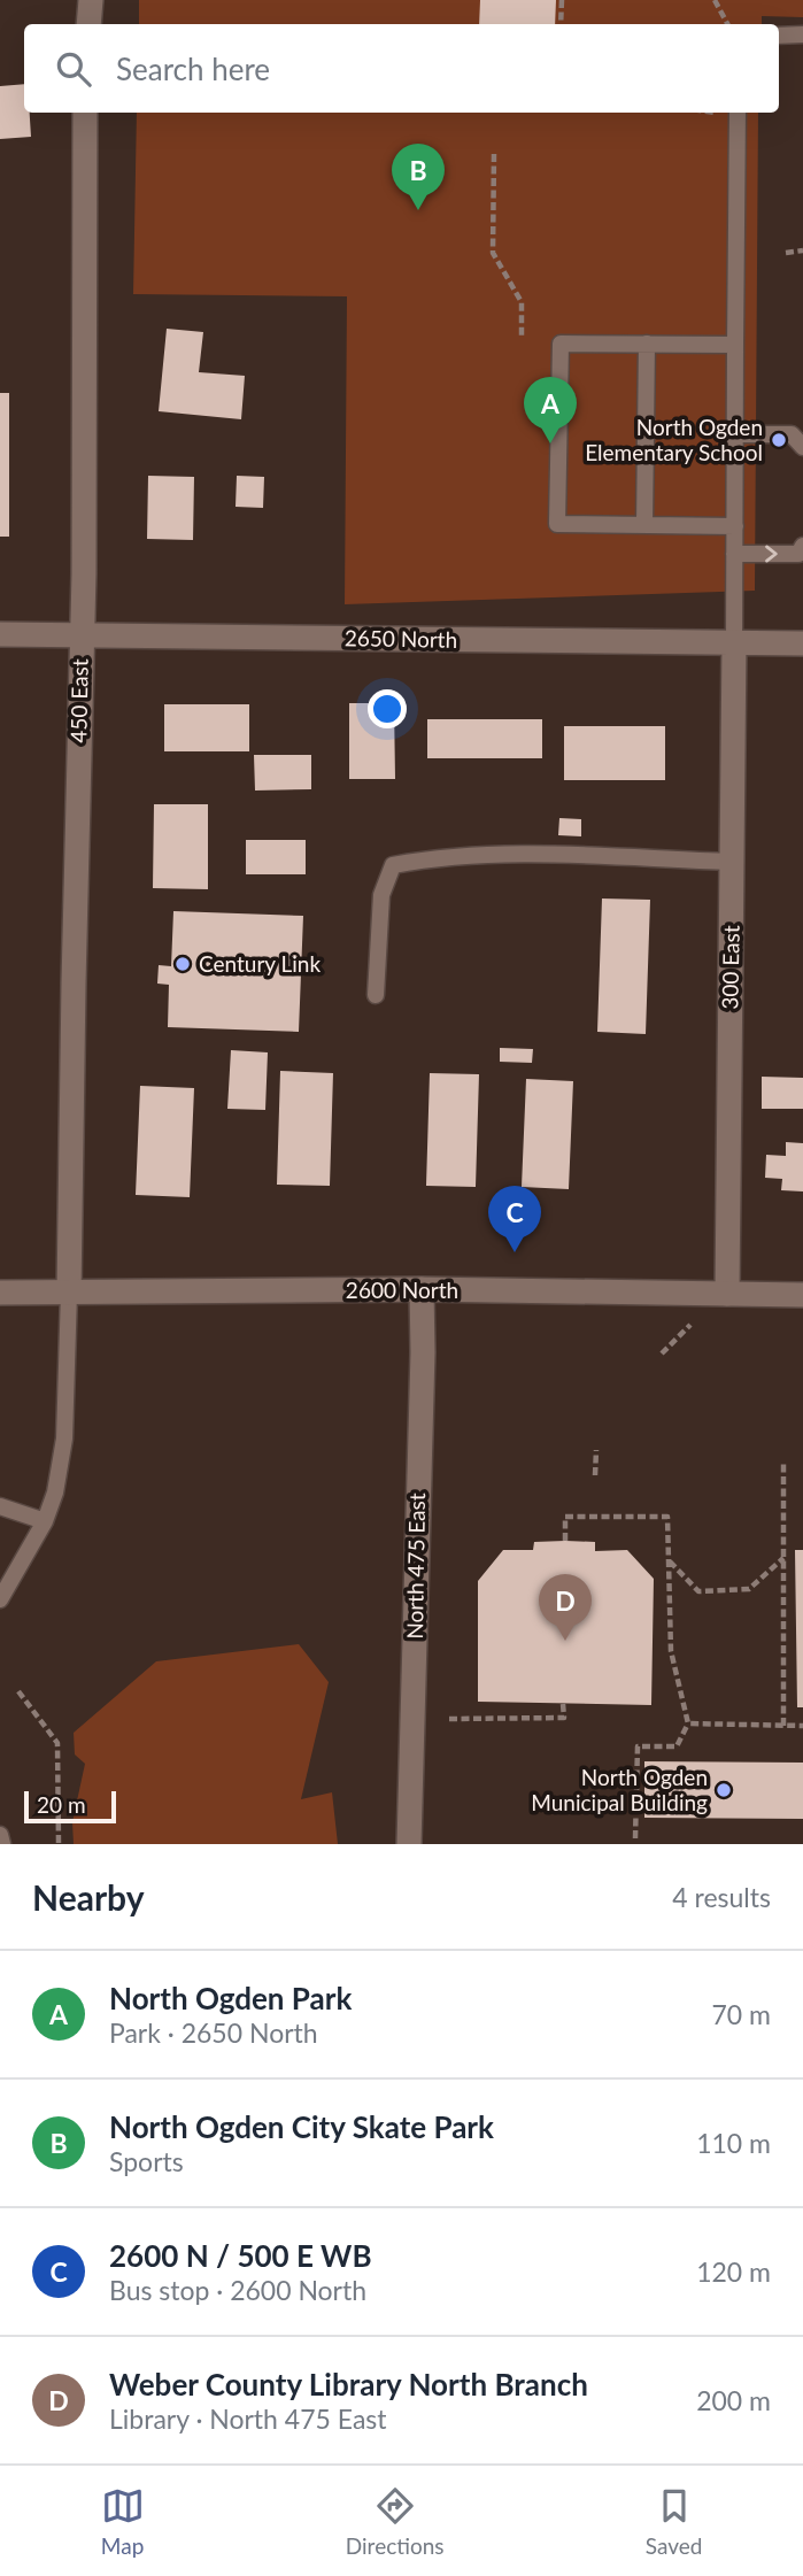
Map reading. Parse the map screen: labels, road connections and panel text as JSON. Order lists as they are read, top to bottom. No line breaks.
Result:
{"streets":{"street":["2650 North","450 East","300 East","2600 North","North 475 East"]},"crossings":[["2650 North","450 East"],["2650 North","300 East"],["450 East","2600 North"],["300 East","2600 North"],["2600 North","North 475 East"]],"places":["North Ogden Elementary School","Century Link","North Ogden Municipal Building"],"scale_bar":"20 m","page":{"search":"Search here","pins":["B","A","C","D"],"scale":"20 m","heading":["Nearby","4 results"],"list":[{"mark":"A","name":"North Ogden Park","note":"Park · 2650 North","value":"70 m"},{"mark":"B","name":"North Ogden City Skate Park","note":"Sports","value":"110 m"},{"mark":"C","name":"2600 N / 500 E WB","note":"Bus stop · 2600 North","value":"120 m"},{"mark":"D","name":"Weber County Library North Branch","note":"Library · North 475 East","value":"200 m"}],"nav":["Map","Directions","Saved"]}}
